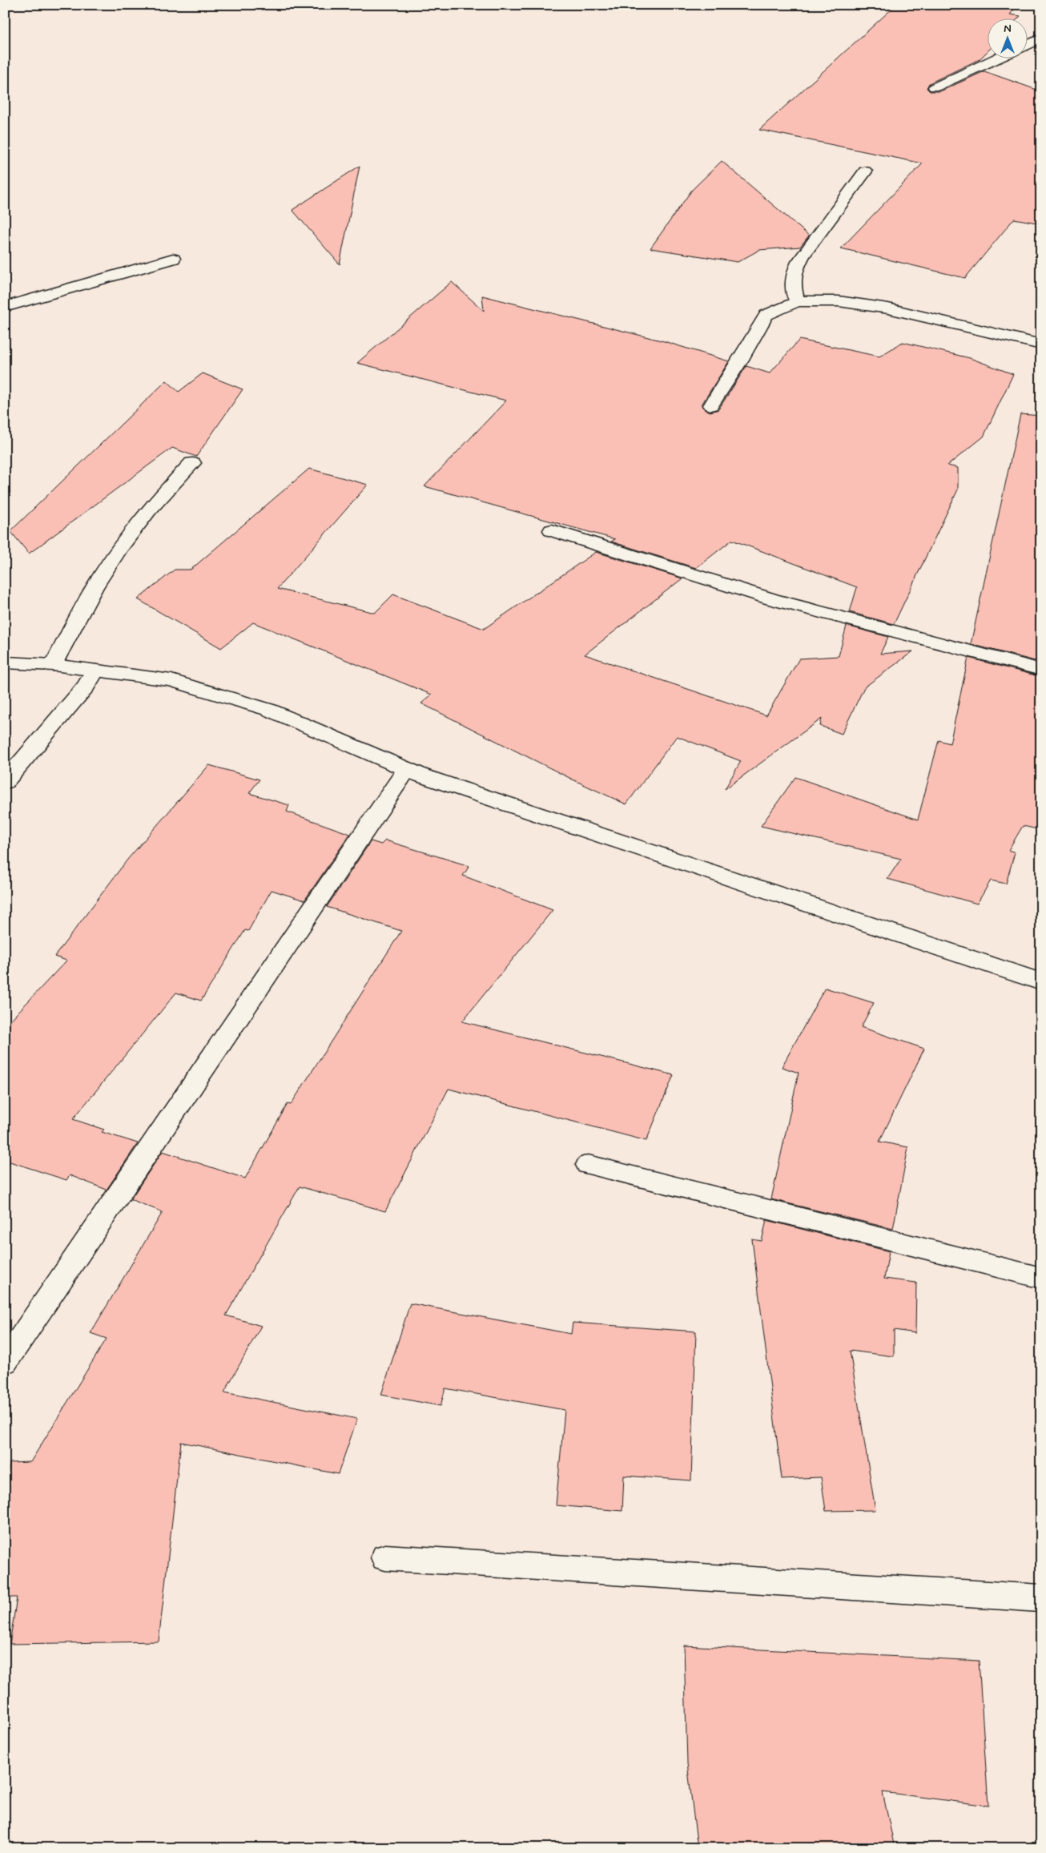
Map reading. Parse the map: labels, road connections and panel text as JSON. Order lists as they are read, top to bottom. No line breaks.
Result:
{"north":"top"}
